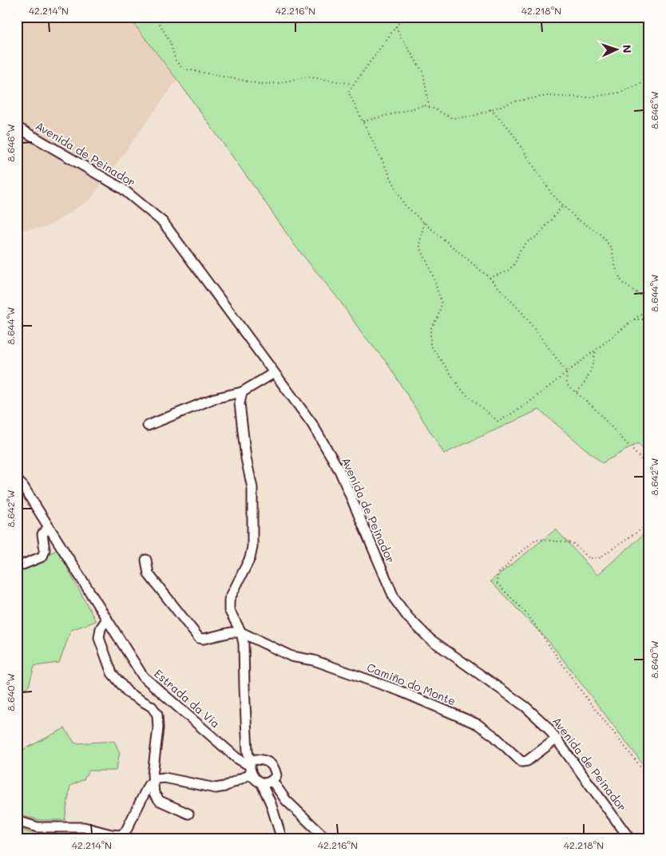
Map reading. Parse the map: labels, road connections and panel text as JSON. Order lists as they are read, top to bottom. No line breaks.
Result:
{"streets":{"street":["Avenida de Peinador","Camiño do Monte","Estrada da Vía"]},"crossings":[["Avenida de Peinador","Camiño do Monte"]],"north":"right","coordinates":["42.214°N","42.216°N","42.218°N","8.646°W","8.644°W","8.642°W","8.640°W"]}
